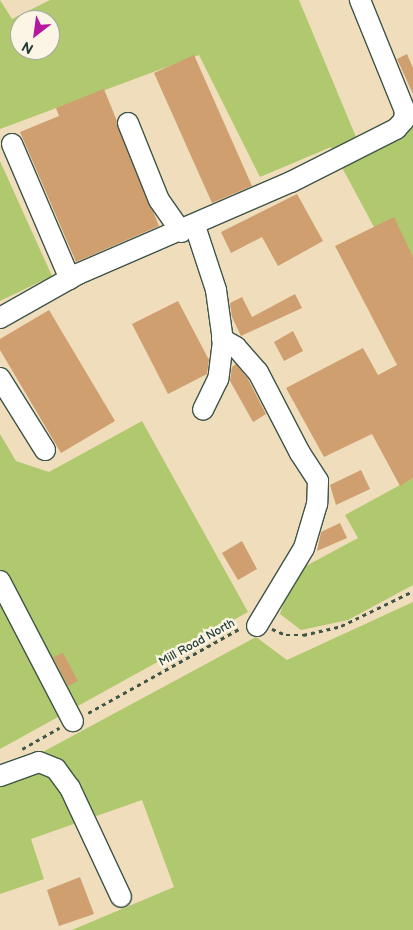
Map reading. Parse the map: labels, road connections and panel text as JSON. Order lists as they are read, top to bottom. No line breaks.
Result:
{"streets":{"path":["Mill Road North"]},"north":"bottom left"}
